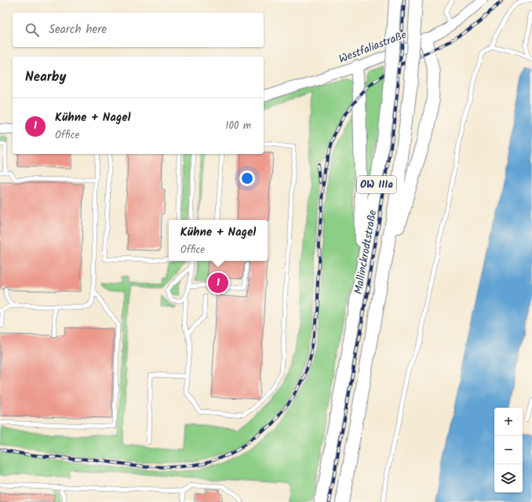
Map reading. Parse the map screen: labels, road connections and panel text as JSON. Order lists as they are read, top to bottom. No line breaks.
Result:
{"streets":{"highway":["OW IIIa","Mallinckrodtstraße"],"street":["Westfaliastraße"]},"page":{"search":"Search here","heading":"Nearby","list":[{"mark":"1","name":"Kühne + Nagel","note":"Office","value":"100 m"}],"popup":["Kühne + Nagel","Office"],"pins":"1","map_buttons":["+","−"]}}
